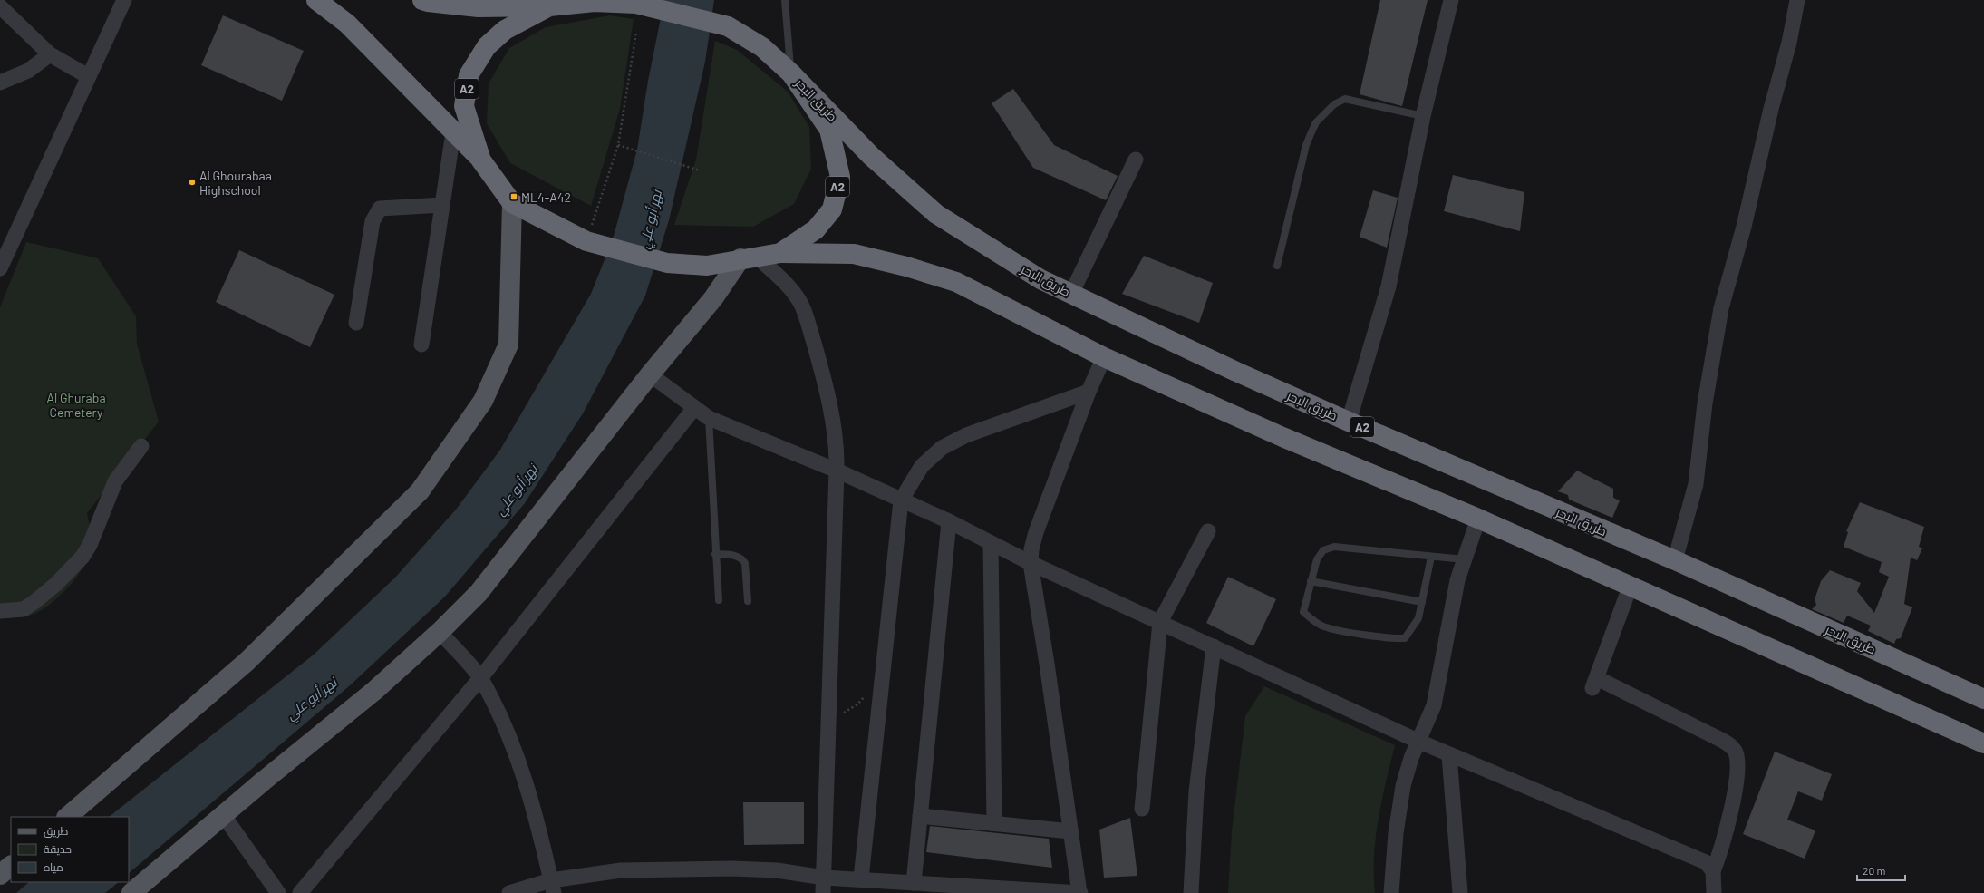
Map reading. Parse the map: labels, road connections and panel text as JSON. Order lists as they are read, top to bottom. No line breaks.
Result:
{"streets":{"highway":["A2","طريق البحر"]},"crossings":[["A2","طريق البحر"]],"water":["نهر أبو علي"],"parks":["Al Ghuraba Cemetery"],"places":{"other":["Al Ghourabaa Highschool"],"transit":["ML4-A42"]},"legend":["طريق","حديقة","مياه"],"scale_bar":"20 m"}
